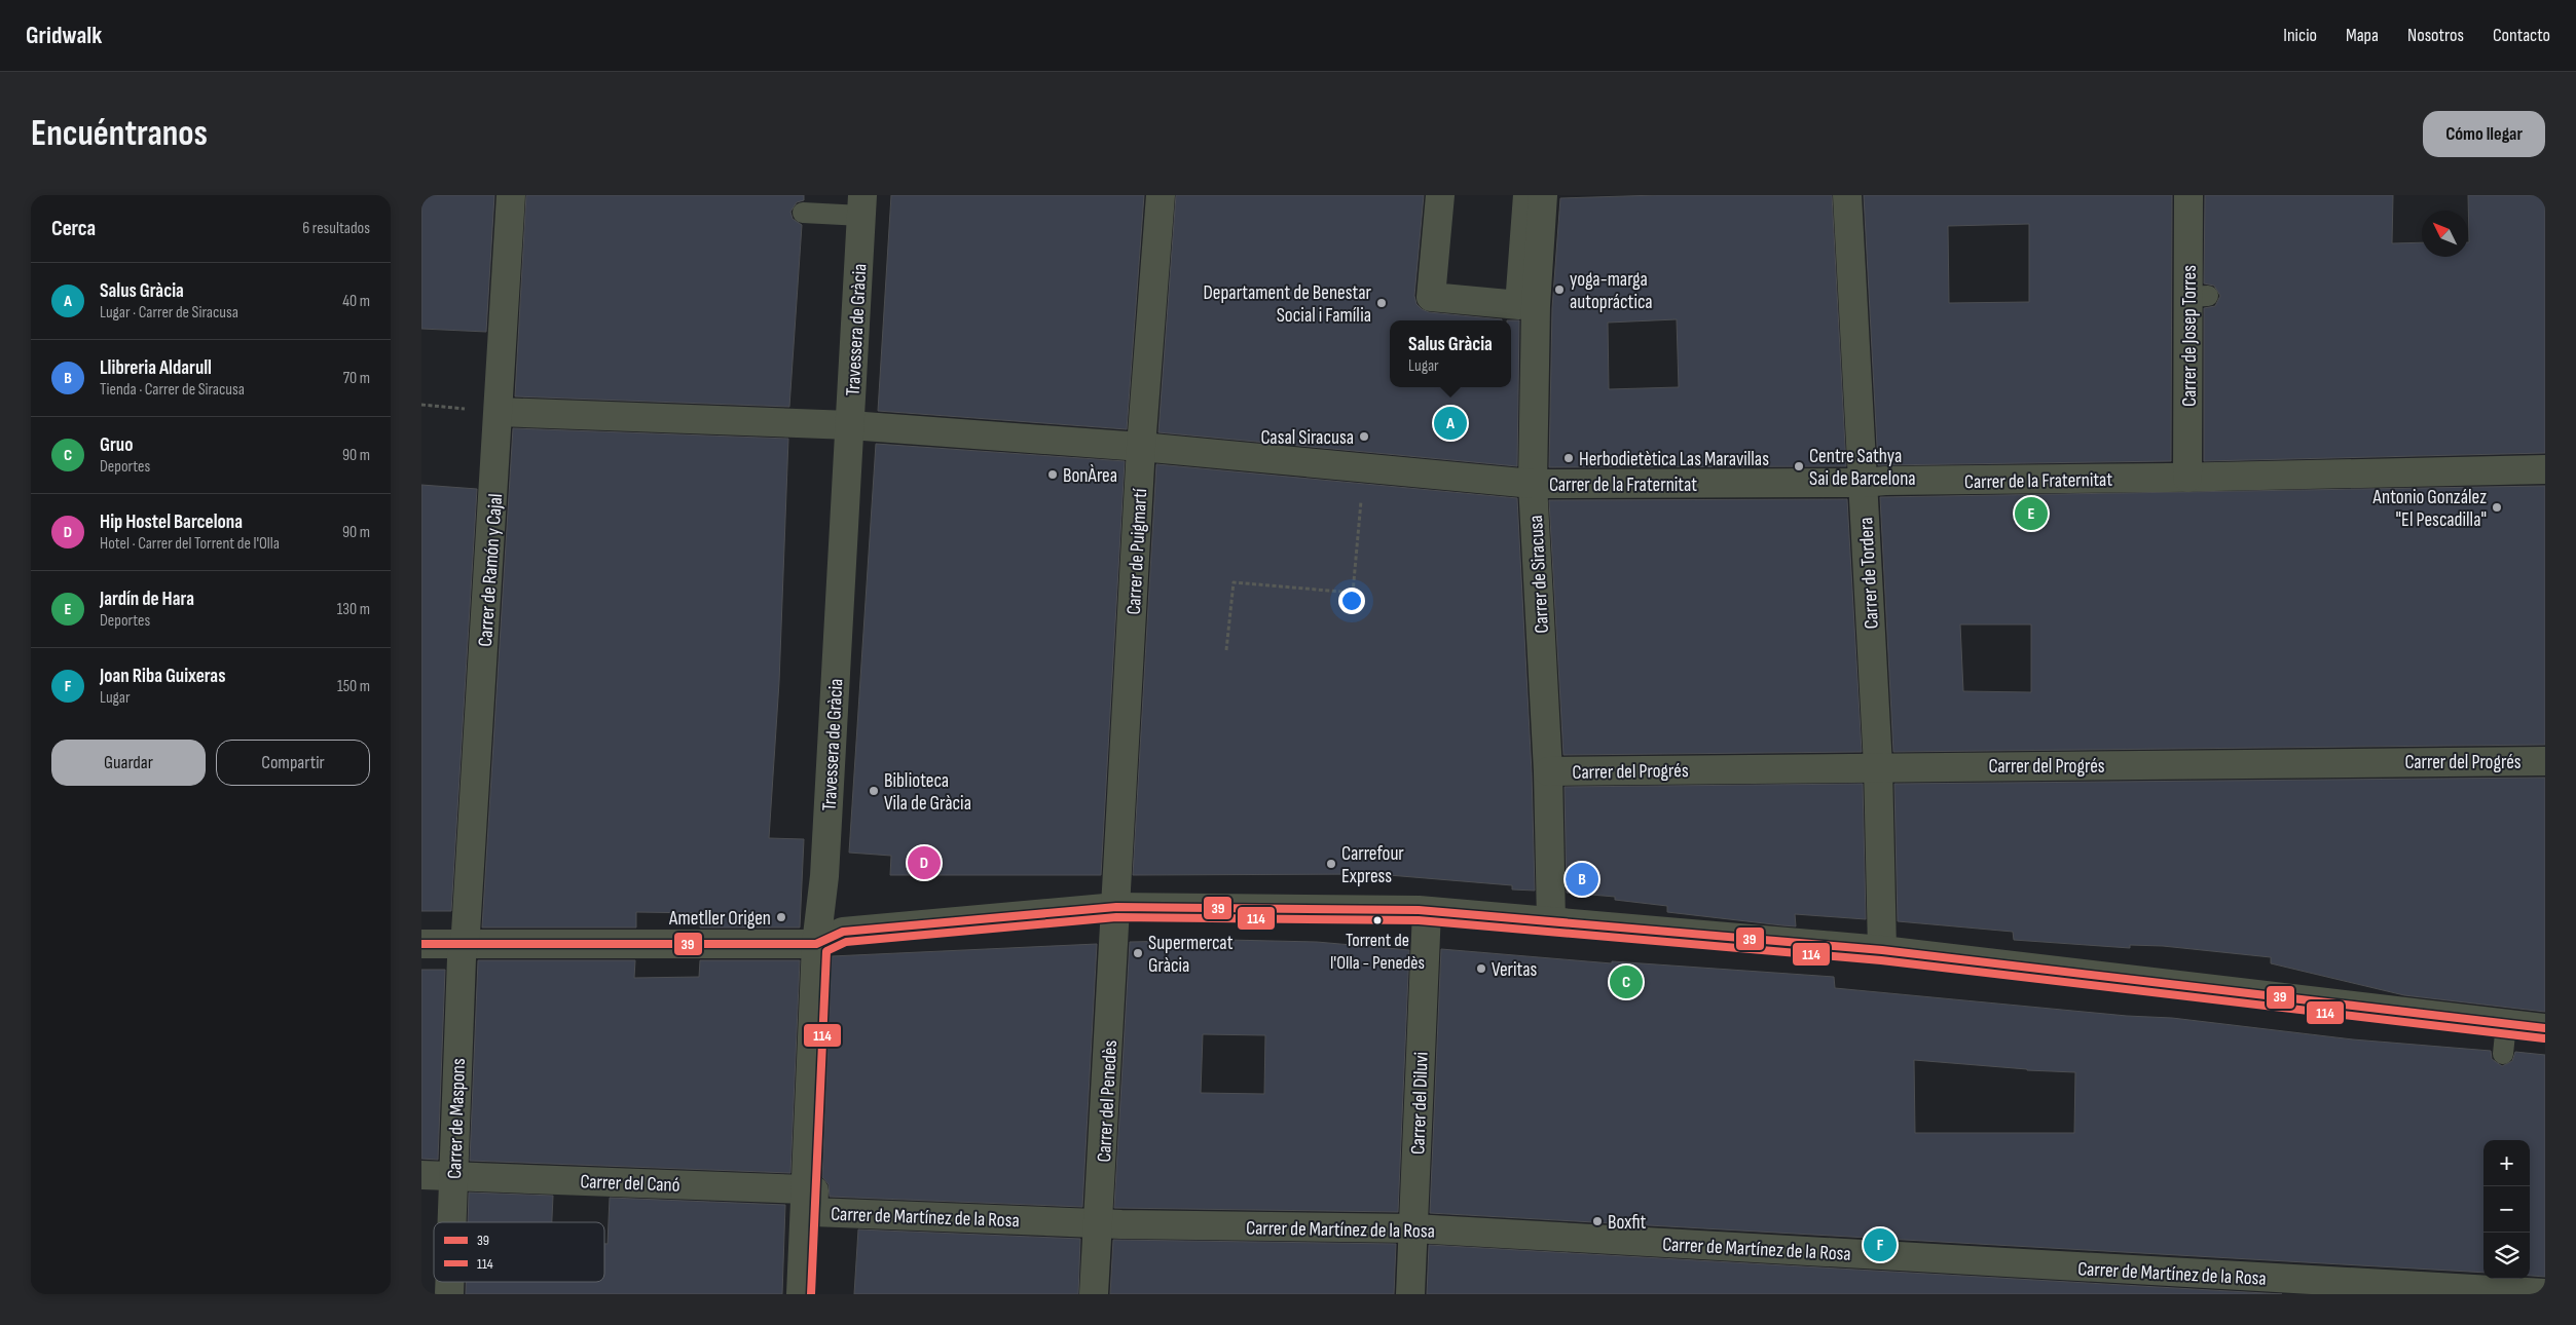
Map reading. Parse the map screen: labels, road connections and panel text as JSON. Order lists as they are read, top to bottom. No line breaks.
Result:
{"streets":{"street":["Travessera de Gràcia","Carrer de Josep Torres","Carrer de la Fraternitat","Carrer de Puigmartí","Carrer de Ramón y Cajal","Carrer de Tordera","Carrer de Siracusa","Carrer del Progrés","Carrer del Penedès","Carrer del Diluvi","Carrer de Maspons","Carrer del Canó","Carrer de Martínez de la Rosa"]},"crossings":[["Travessera de Gràcia","Carrer de la Fraternitat"],["Travessera de Gràcia","Carrer del Canó"],["Travessera de Gràcia","Carrer de Martínez de la Rosa"],["Carrer de Josep Torres","Carrer de la Fraternitat"],["Carrer de la Fraternitat","Carrer de Puigmartí"],["Carrer de la Fraternitat","Carrer de Ramón y Cajal"],["Carrer de la Fraternitat","Carrer de Tordera"],["Carrer de la Fraternitat","Carrer de Siracusa"],["Carrer de Puigmartí","Carrer del Penedès"],["Carrer de Ramón y Cajal","Carrer de Maspons"],["Carrer de Tordera","Carrer del Progrés"],["Carrer de Siracusa","Carrer del Progrés"],["Carrer del Penedès","Carrer de Martínez de la Rosa"],["Carrer del Diluvi","Carrer de Martínez de la Rosa"],["Carrer de Maspons","Carrer del Canó"],["Carrer del Canó","Carrer de Martínez de la Rosa"]],"places":["yoga-marga autopráctica","Departament de Benestar Social i Família","Casal Siracusa","Herbodietètica Las Maravillas","Centre Sathya Sai de Barcelona","BonÀrea","Antonio González \"El Pescadilla\"","Biblioteca Vila de Gràcia","Carrefour Express","Ametller Origen","Torrent de l'Olla - Penedès","Supermercat Gràcia","Veritas","Boxfit"],"lines":["transit line 39","transit line 114"],"legend":["39","114"],"north":"top left","page":{"header":"Gridwalk","nav":["Inicio","Mapa","Nosotros","Contacto"],"buttons":["Cómo llegar",["Guardar","Compartir"]],"title":"Encuéntranos","heading":["Cerca","6 resultados"],"list":[{"mark":"A","name":"Salus Gràcia","note":"Lugar · Carrer de Siracusa","value":"40 m"},{"mark":"B","name":"Llibreria Aldarull","note":"Tienda · Carrer de Siracusa","value":"70 m"},{"mark":"C","name":"Gruo","note":"Deportes","value":"90 m"},{"mark":"D","name":"Hip Hostel Barcelona","note":"Hotel · Carrer del Torrent de l'Olla","value":"90 m"},{"mark":"E","name":"Jardín de Hara","note":"Deportes","value":"130 m"},{"mark":"F","name":"Joan Riba Guixeras","note":"Lugar","value":"150 m"}],"popup":["Salus Gràcia","Lugar"],"pins":["A","E","D","B","C","F"],"map_buttons":["+","−"]}}
